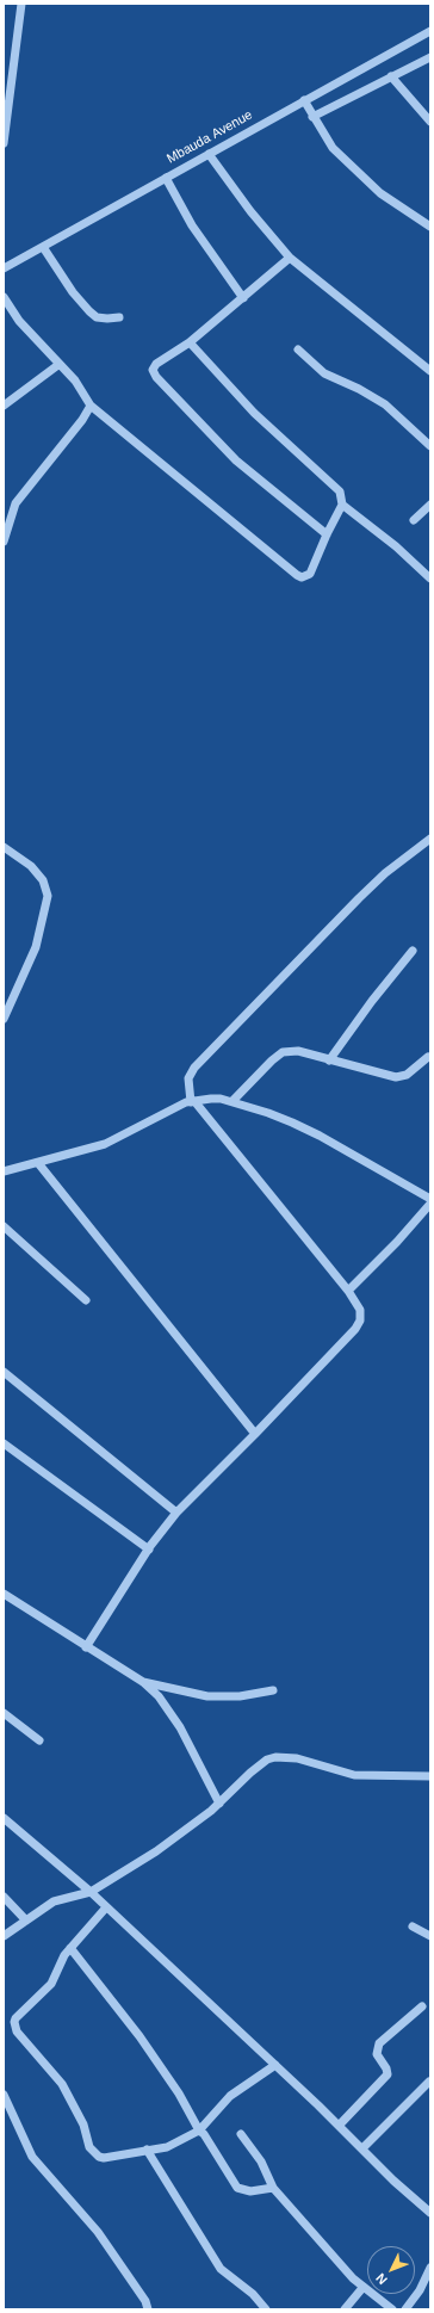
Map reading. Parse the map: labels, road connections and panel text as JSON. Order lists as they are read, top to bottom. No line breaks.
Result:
{"streets":{"street":["Mbauda Avenue"]},"north":"bottom left"}
